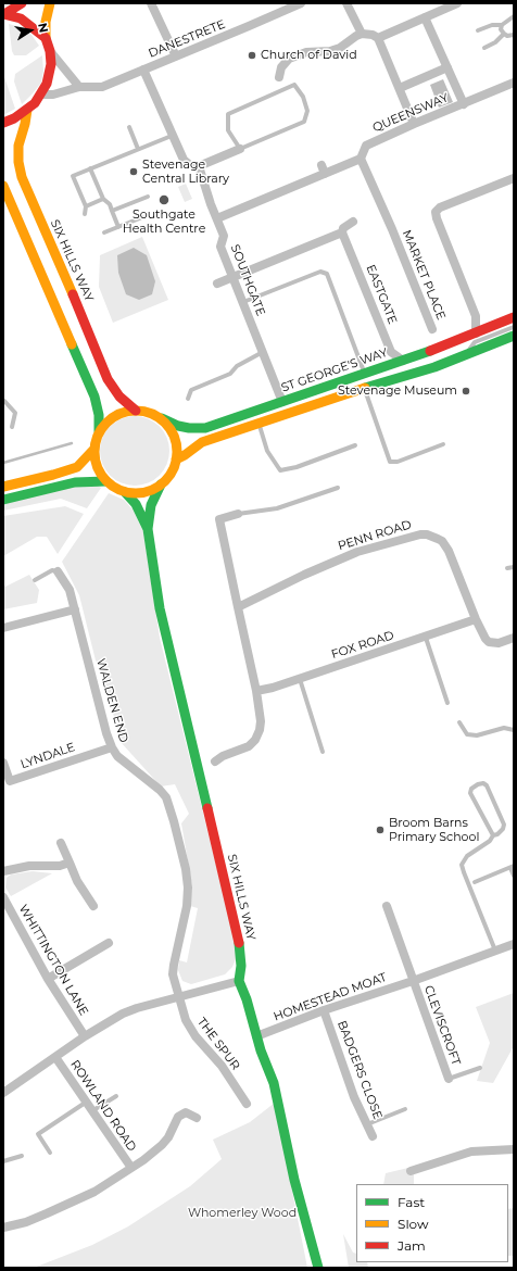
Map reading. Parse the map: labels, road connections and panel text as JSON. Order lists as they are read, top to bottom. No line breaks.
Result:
{"streets":{"main road":["SIX HILLS WAY","ST GEORGE'S WAY"],"street":["DANESTRETE","QUEENSWAY","MARKET PLACE","SOUTHGATE","EASTGATE","PENN ROAD","FOX ROAD","WALDEN END","LYNDALE","WHITTINGTON LANE","HOMESTEAD MOAT","CLEVISCROFT","THE SPUR","BADGERS CLOSE","ROWLAND ROAD"]},"crossings":[["QUEENSWAY","MARKET PLACE"],["QUEENSWAY","SOUTHGATE"],["SIX HILLS WAY","ST GEORGE'S WAY"],["SIX HILLS WAY","HOMESTEAD MOAT"],["SOUTHGATE","ST GEORGE'S WAY"],["EASTGATE","ST GEORGE'S WAY"],["PENN ROAD","FOX ROAD"],["WALDEN END","LYNDALE"],["WALDEN END","THE SPUR"],["HOMESTEAD MOAT","CLEVISCROFT"],["HOMESTEAD MOAT","BADGERS CLOSE"]],"parks":["Whomerley Wood"],"places":["Church of David","Stevenage Central Library","Southgate Health Centre","Stevenage Museum","Broom Barns Primary School"],"legend":["Fast","Slow","Jam"],"north":"right"}
